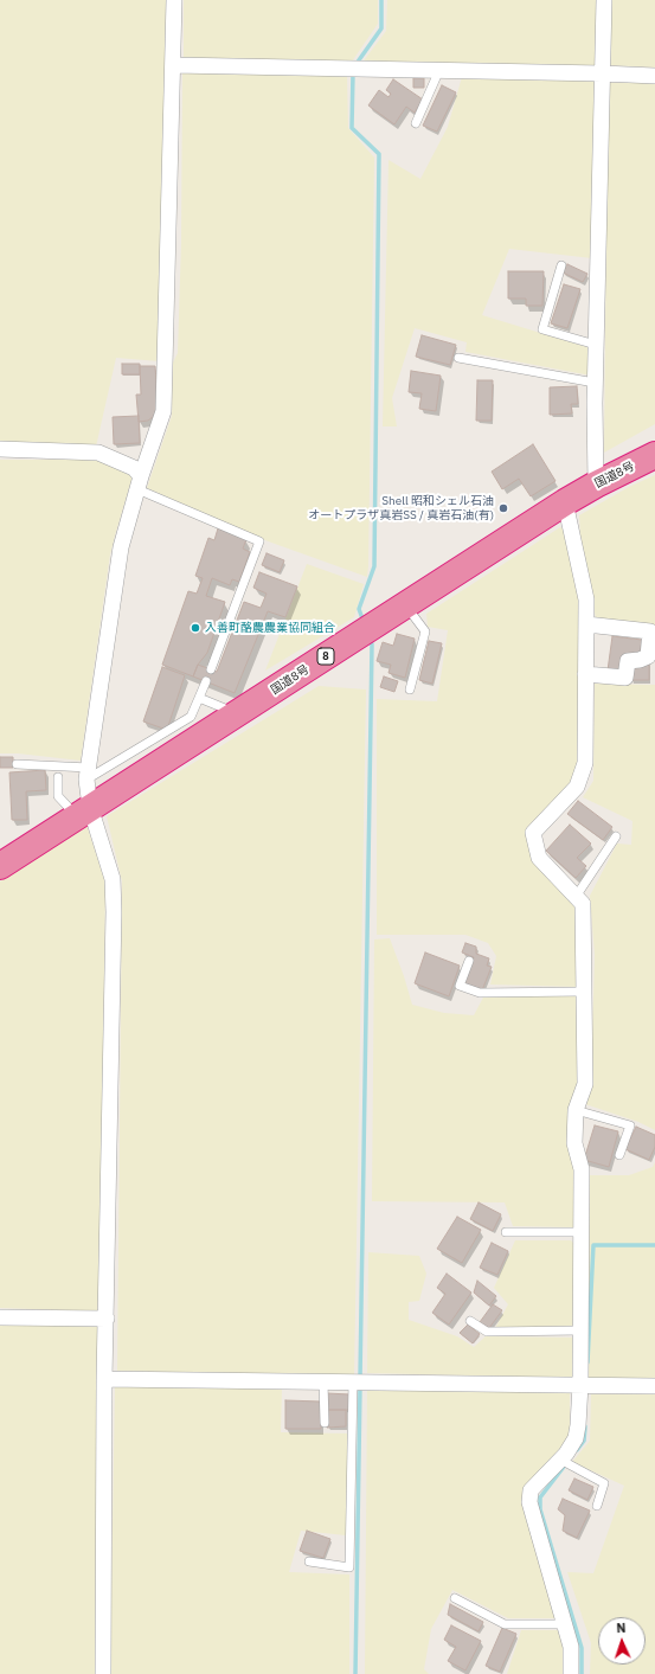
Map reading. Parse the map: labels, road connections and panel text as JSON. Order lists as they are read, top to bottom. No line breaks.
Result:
{"streets":{"highway":["国道8号","8"]},"places":["Shell 昭和シェル石油 オートプラザ真岩SS / 真岩石油(有)","入善町酪農農業協同組合"],"north":"top"}
